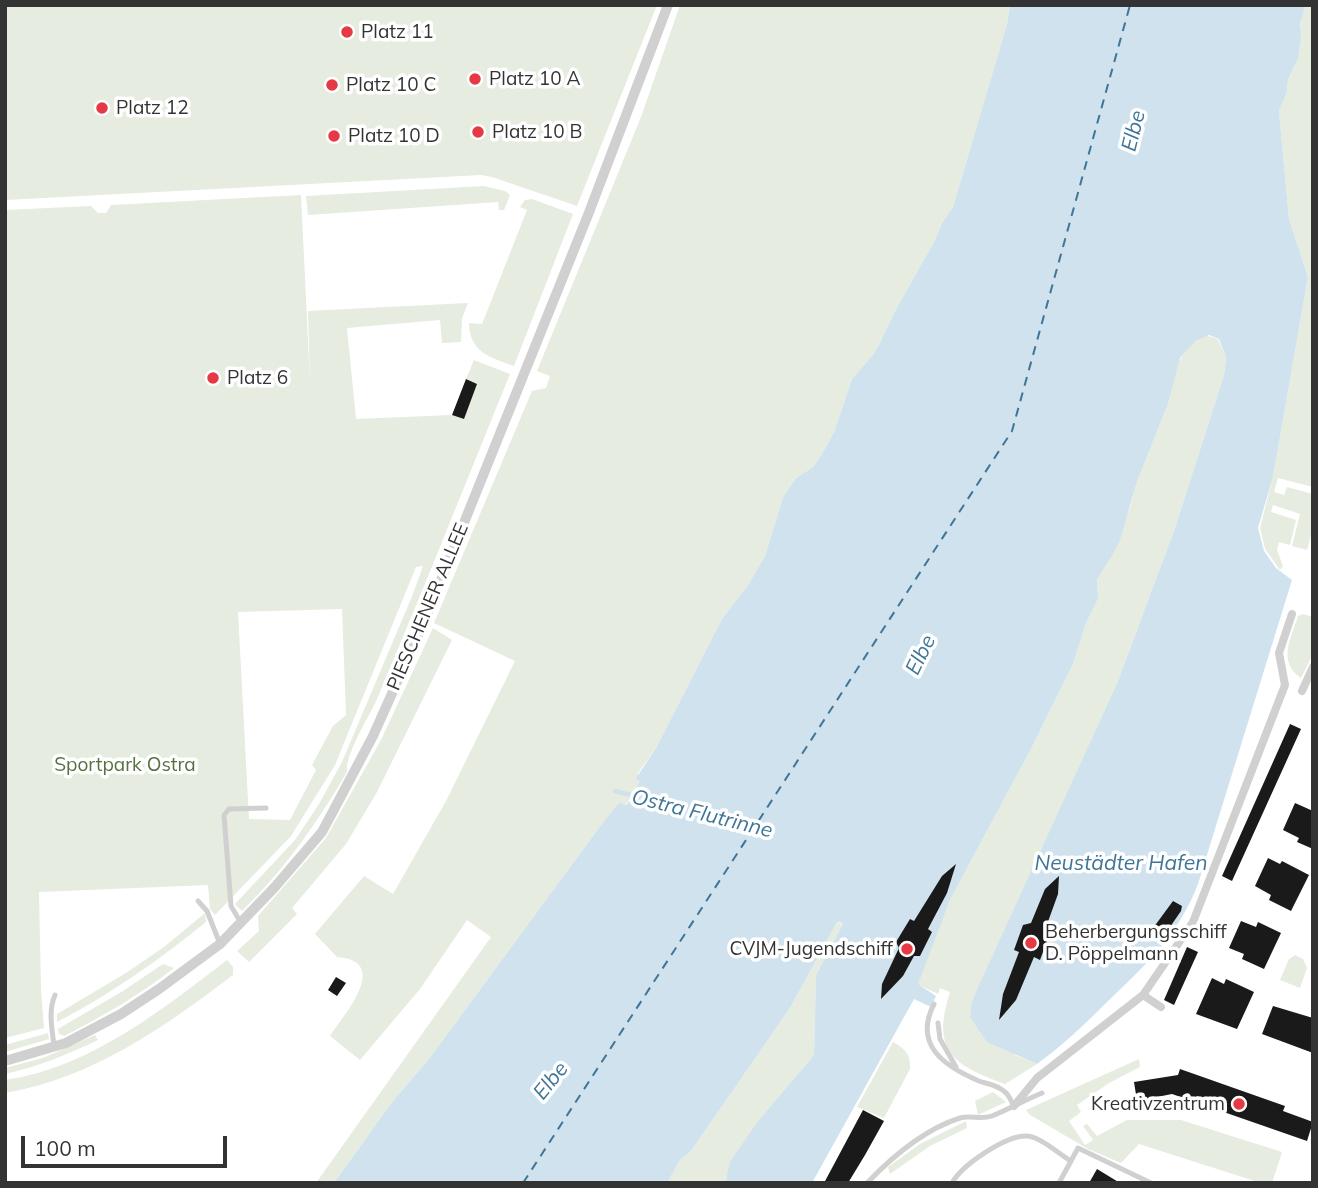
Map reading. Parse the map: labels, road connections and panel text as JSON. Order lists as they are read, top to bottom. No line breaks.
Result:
{"streets":{"street":["PIESCHENER ALLEE"]},"water":["Elbe","Ostra Flutrinne","Neustädter Hafen"],"parks":["Sportpark Ostra"],"places":["Platz 11","Platz 10 A","Platz 10 C","Platz 12","Platz 10 B","Platz 10 D","Platz 6","Beherbergungsschiff D. Pöppelmann","CVJM-Jugendschiff","Kreativzentrum"],"scale_bar":"100 m"}
